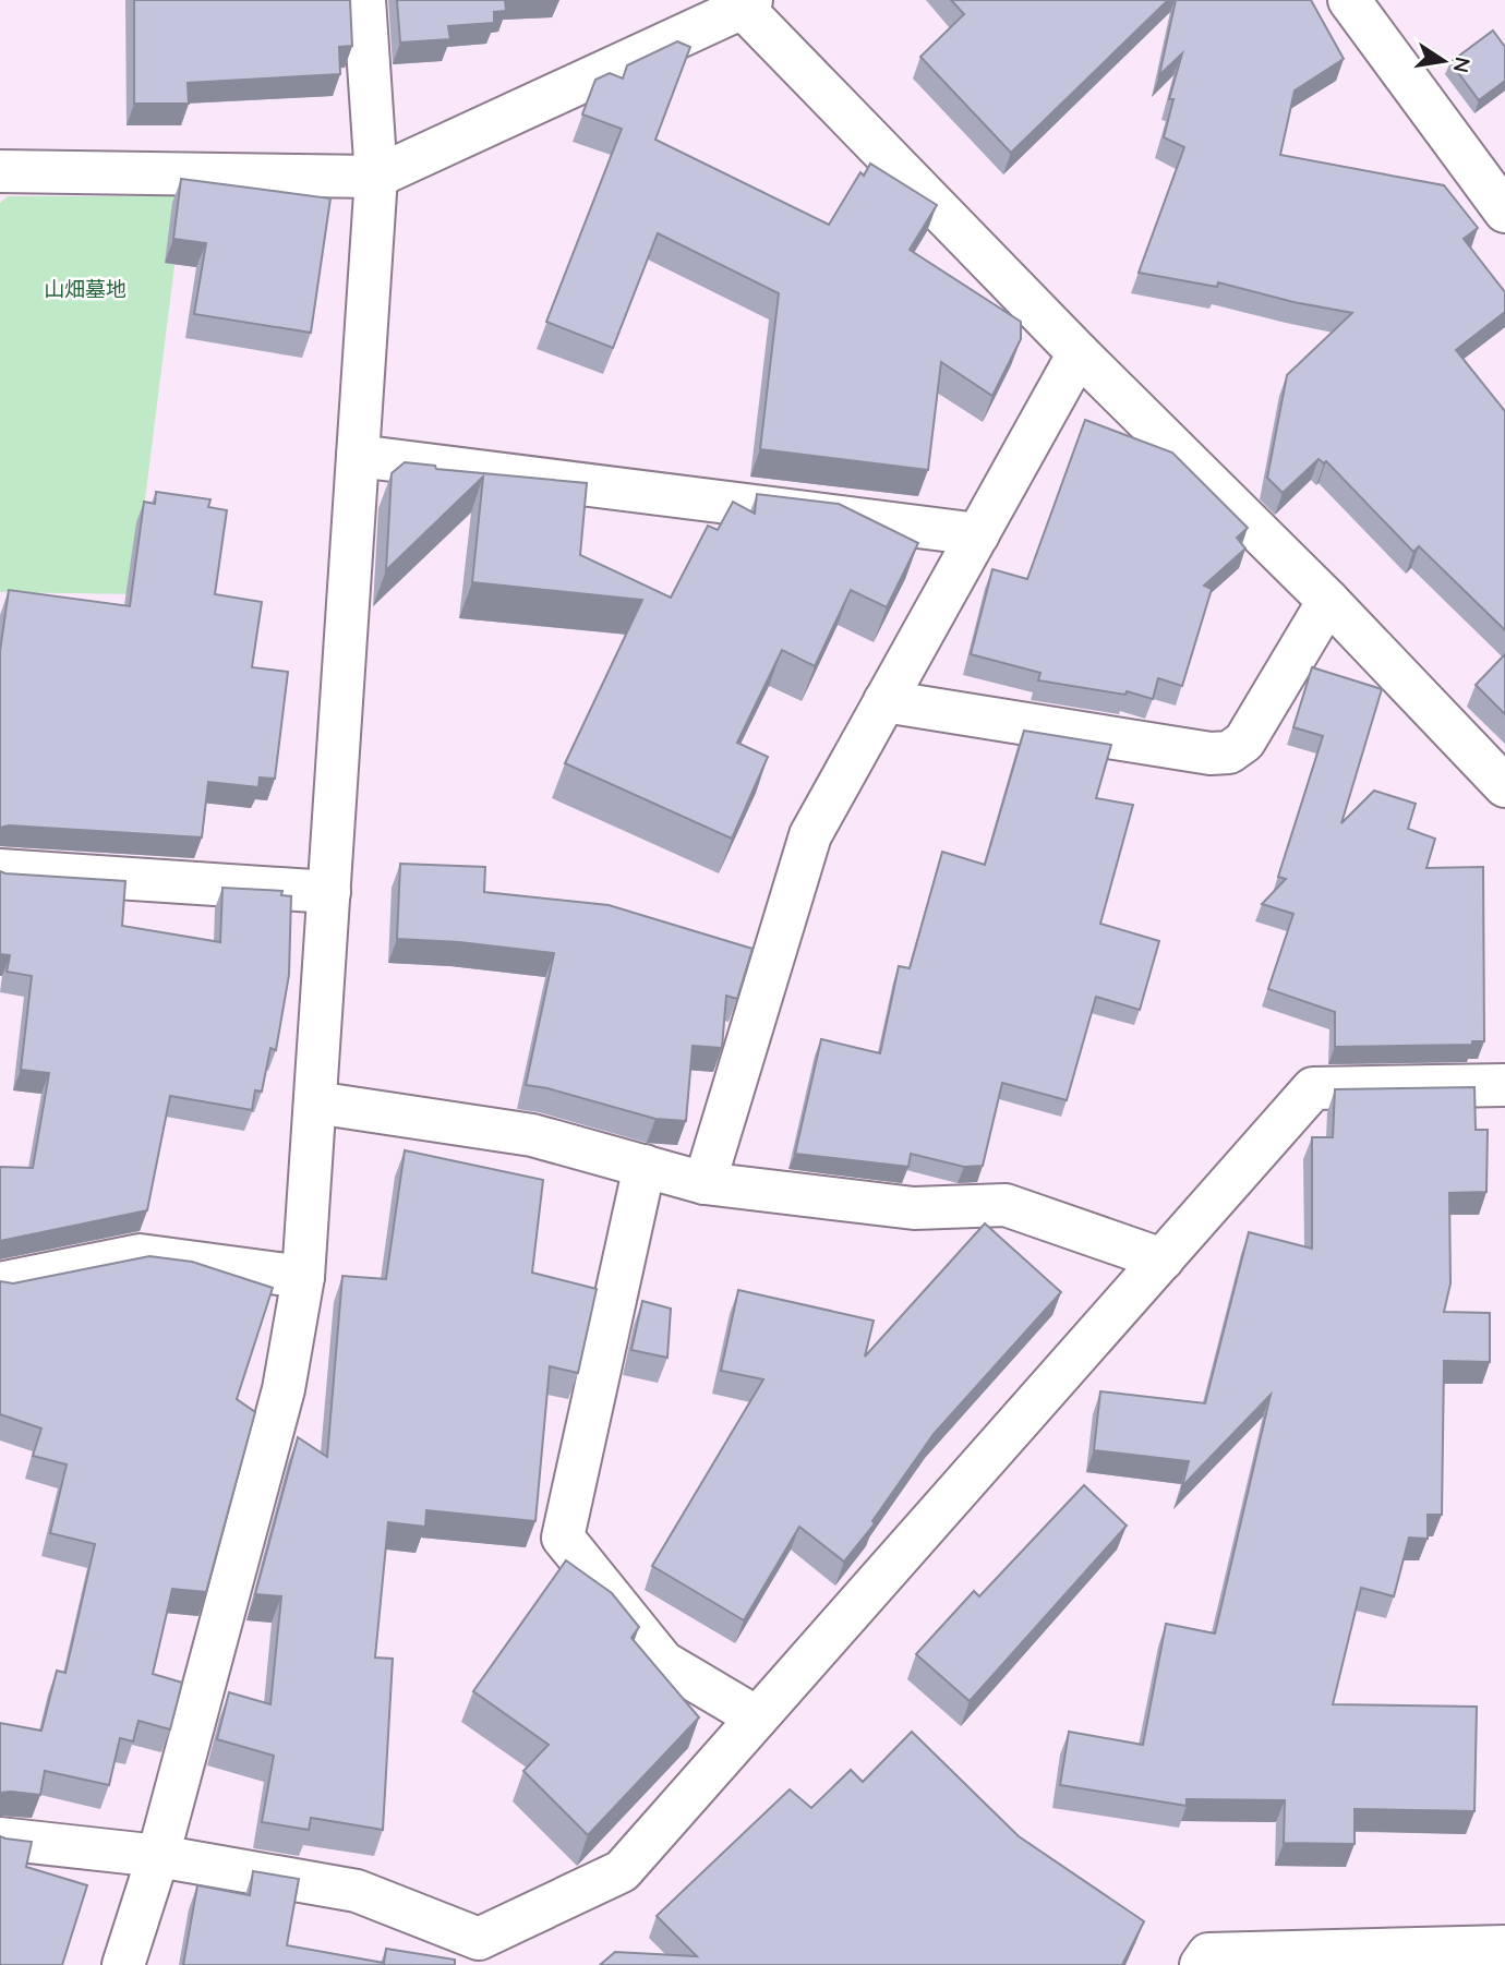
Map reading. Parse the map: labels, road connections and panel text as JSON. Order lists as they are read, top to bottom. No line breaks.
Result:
{"parks":["山畑墓地"],"north":"right"}
